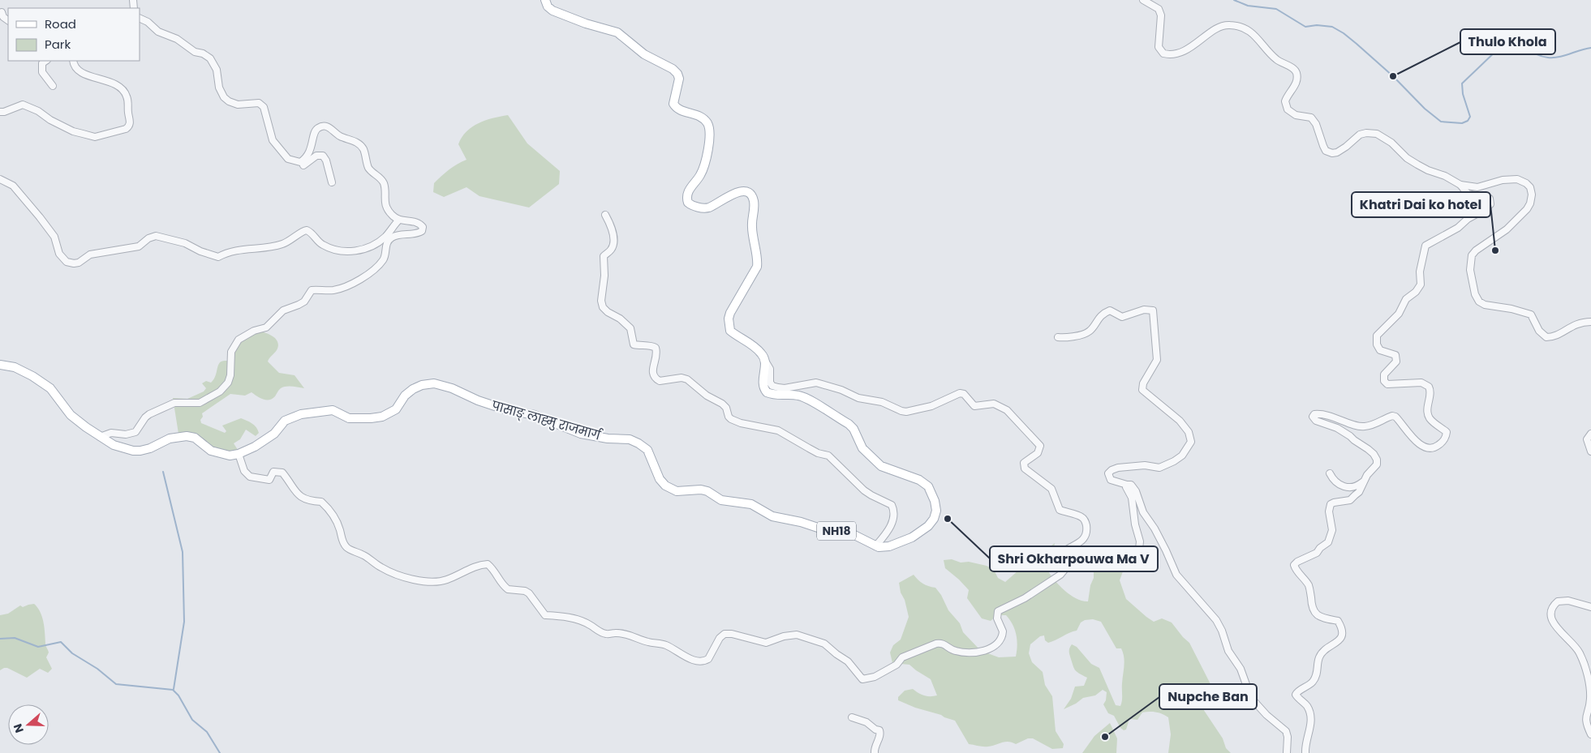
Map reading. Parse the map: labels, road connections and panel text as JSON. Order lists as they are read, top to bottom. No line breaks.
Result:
{"streets":{"main road":["पासाङ् लाह्मु राजमार्ग","NH18"]},"places":["Thulo Khola","Khatri Dai ko hotel","Shri Okharpouwa Ma V","Nupche Ban"],"legend":["Road","Park"],"north":"left"}
